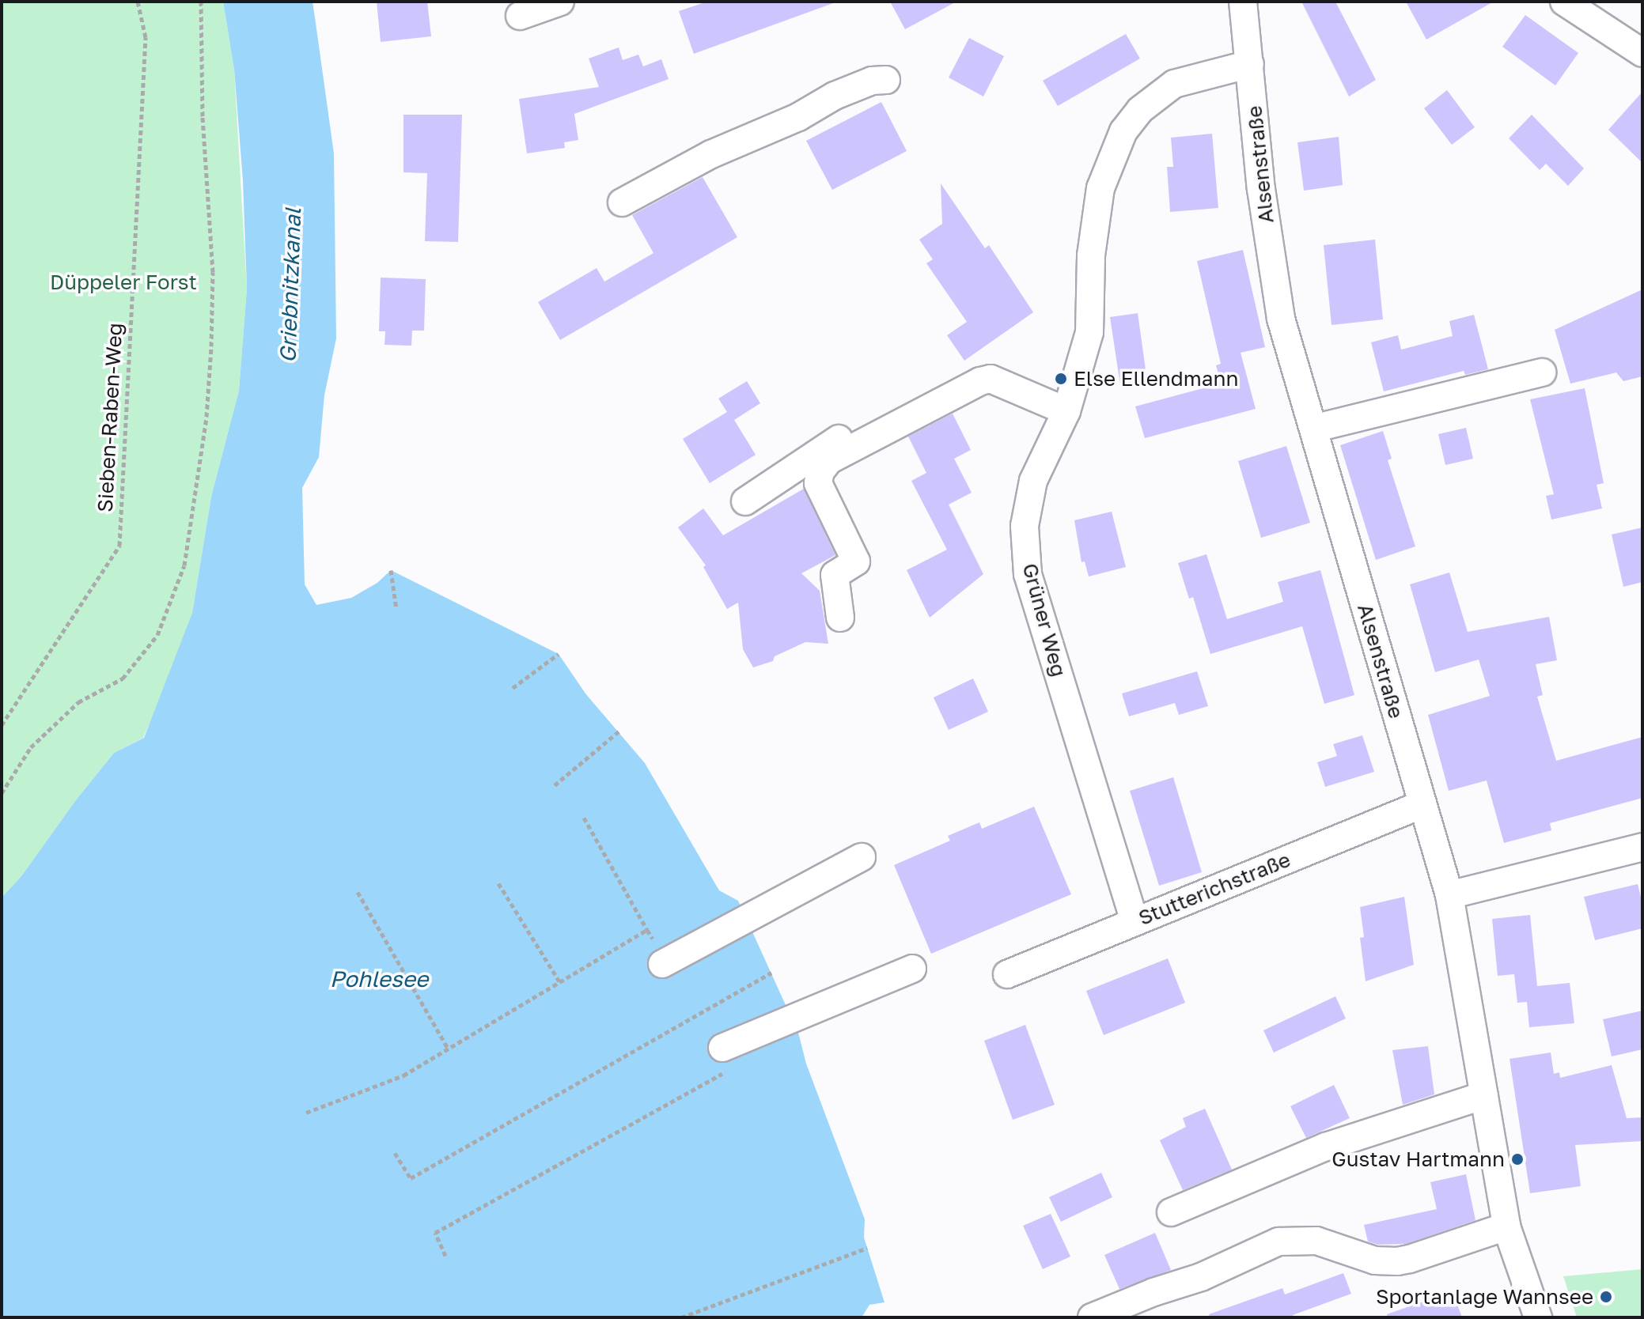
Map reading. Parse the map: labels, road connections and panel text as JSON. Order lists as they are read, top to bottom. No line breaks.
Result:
{"streets":{"street":["Alsenstraße","Grüner Weg","Stutterichstraße"],"path":["Sieben-Raben-Weg"]},"crossings":[["Alsenstraße","Grüner Weg"],["Alsenstraße","Stutterichstraße"],["Grüner Weg","Stutterichstraße"]],"water":["Griebnitzkanal","Pohlesee"],"parks":["Düppeler Forst"],"places":["Else Ellendmann","Gustav Hartmann","Sportanlage Wannsee"]}
